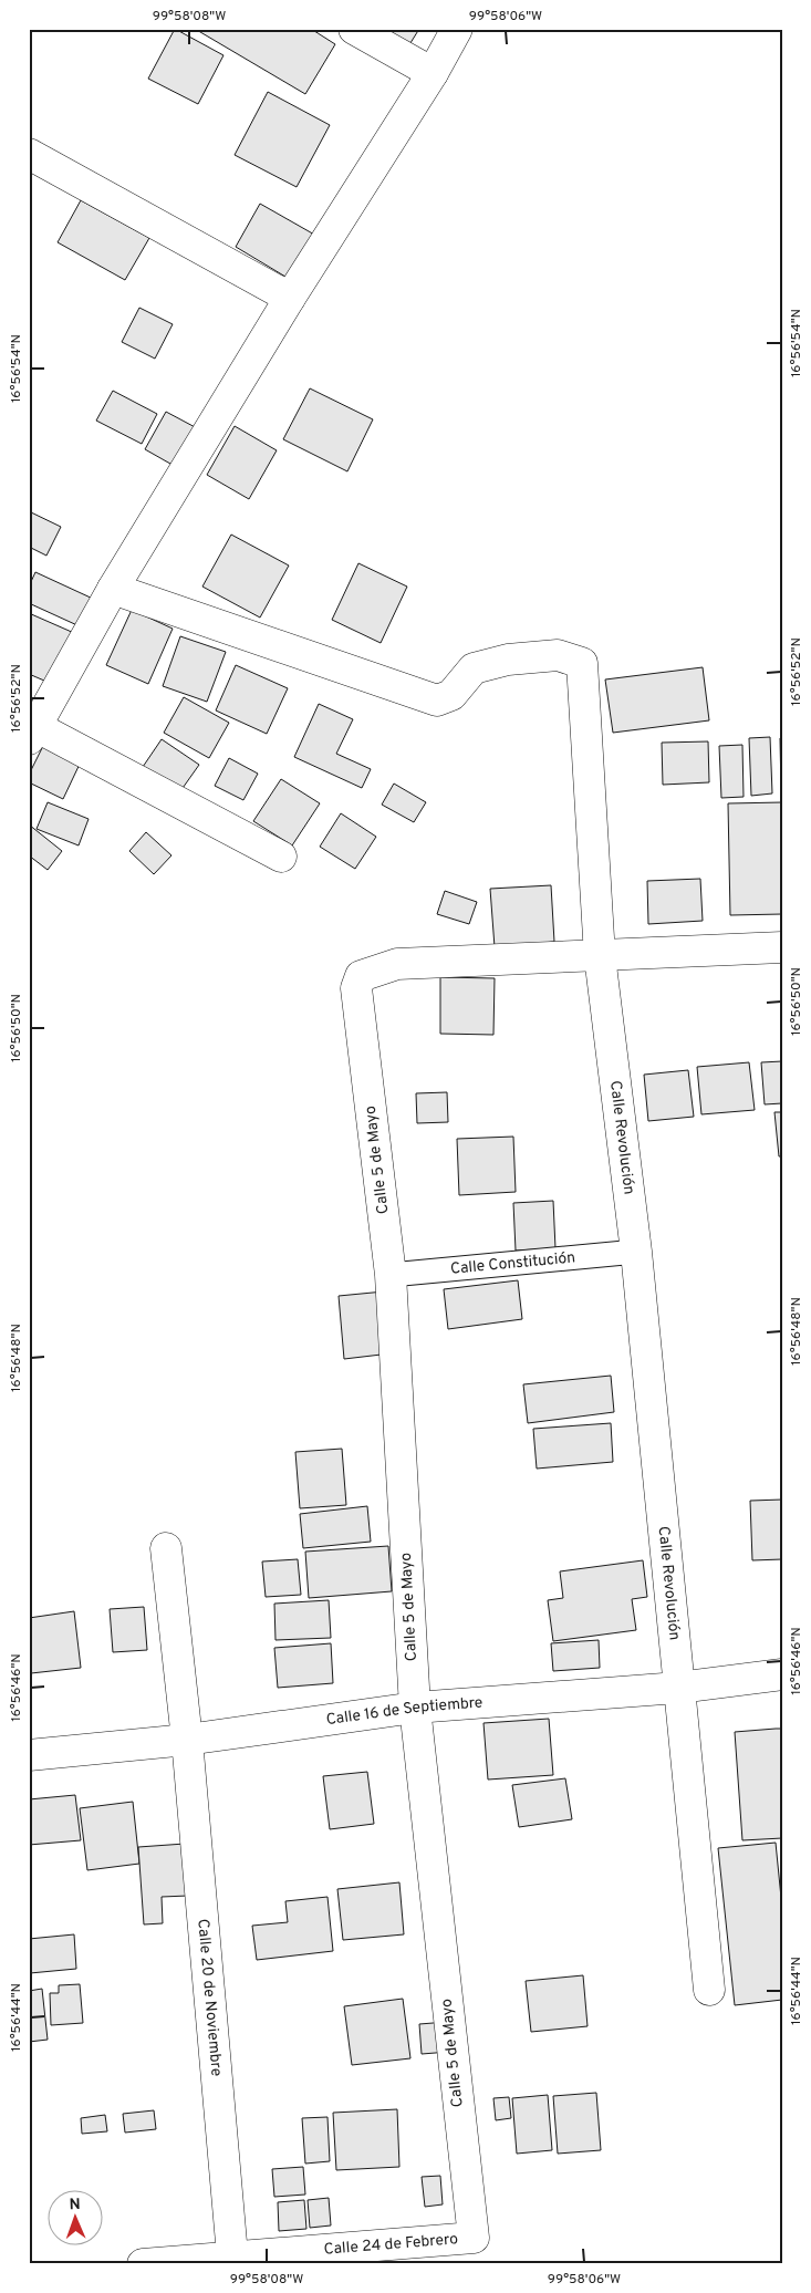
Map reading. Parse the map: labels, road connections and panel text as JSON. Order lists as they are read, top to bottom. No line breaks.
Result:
{"streets":{"street":["Calle Revolución","Calle 5 de Mayo","Calle Constitución","Calle 16 de Septiembre","Calle 20 de Noviembre","Calle 24 de Febrero"]},"crossings":[["Calle Revolución","Calle 5 de Mayo"],["Calle Revolución","Calle Constitución"],["Calle Revolución","Calle 16 de Septiembre"],["Calle 5 de Mayo","Calle Constitución"],["Calle 5 de Mayo","Calle 16 de Septiembre"],["Calle 5 de Mayo","Calle 24 de Febrero"],["Calle 16 de Septiembre","Calle 20 de Noviembre"],["Calle 20 de Noviembre","Calle 24 de Febrero"]],"north":"top","coordinates":["99°58'08\"W","99°58'06\"W","16°56'54\"N","16°56'52\"N","16°56'50\"N","16°56'48\"N","16°56'46\"N","16°56'44\"N"]}
